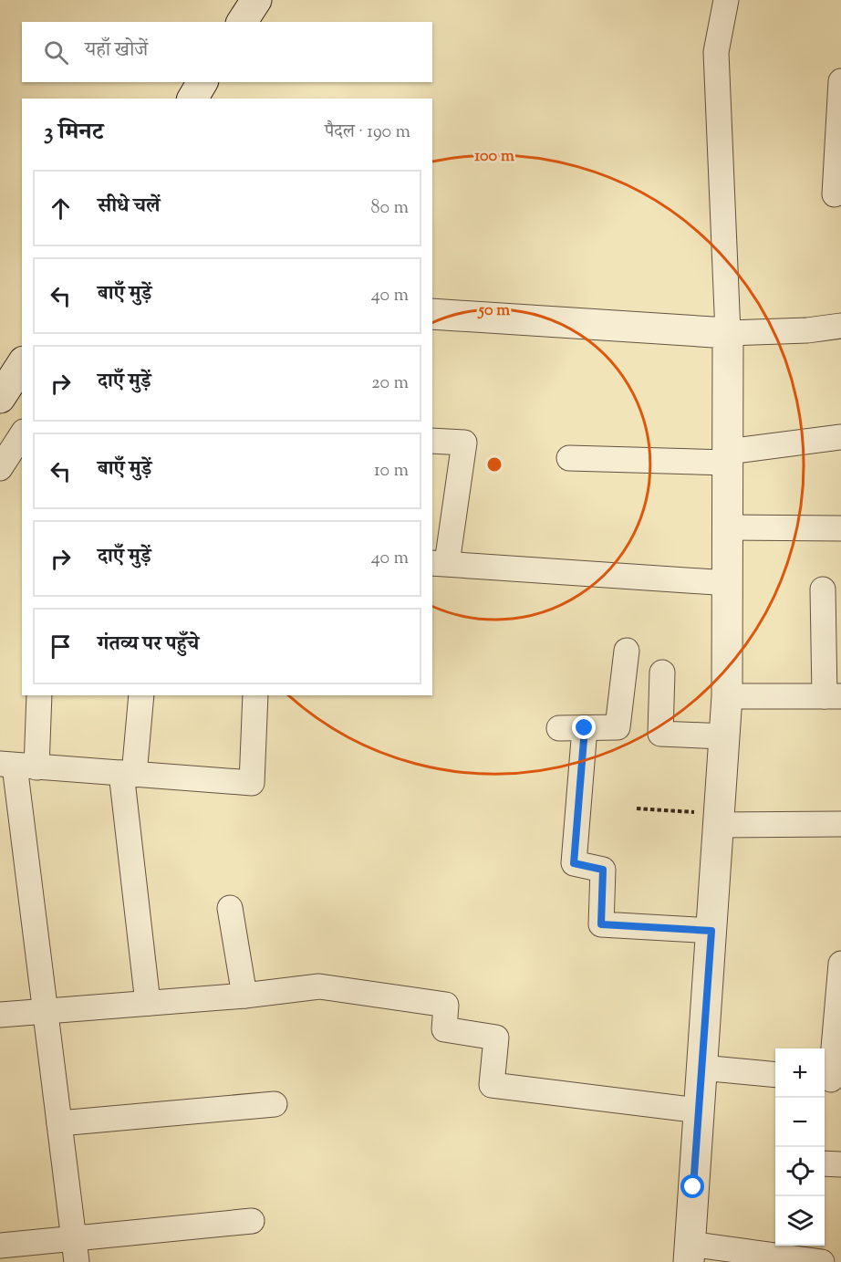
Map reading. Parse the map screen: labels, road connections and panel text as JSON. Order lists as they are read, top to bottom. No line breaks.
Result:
{"page":{"search":"यहाँ खोजें","heading":["3 मिनट","पैदल · 190 m"],"list":[["सीधे चलें","80 m"],["बाएँ मुड़ें","40 m"],["दाएँ मुड़ें","20 m"],["बाएँ मुड़ें","10 m"],["दाएँ मुड़ें","40 m"],"गंतव्य पर पहुँचे"],"map_buttons":["+","−"]},"rings":["100 m","50 m"]}
